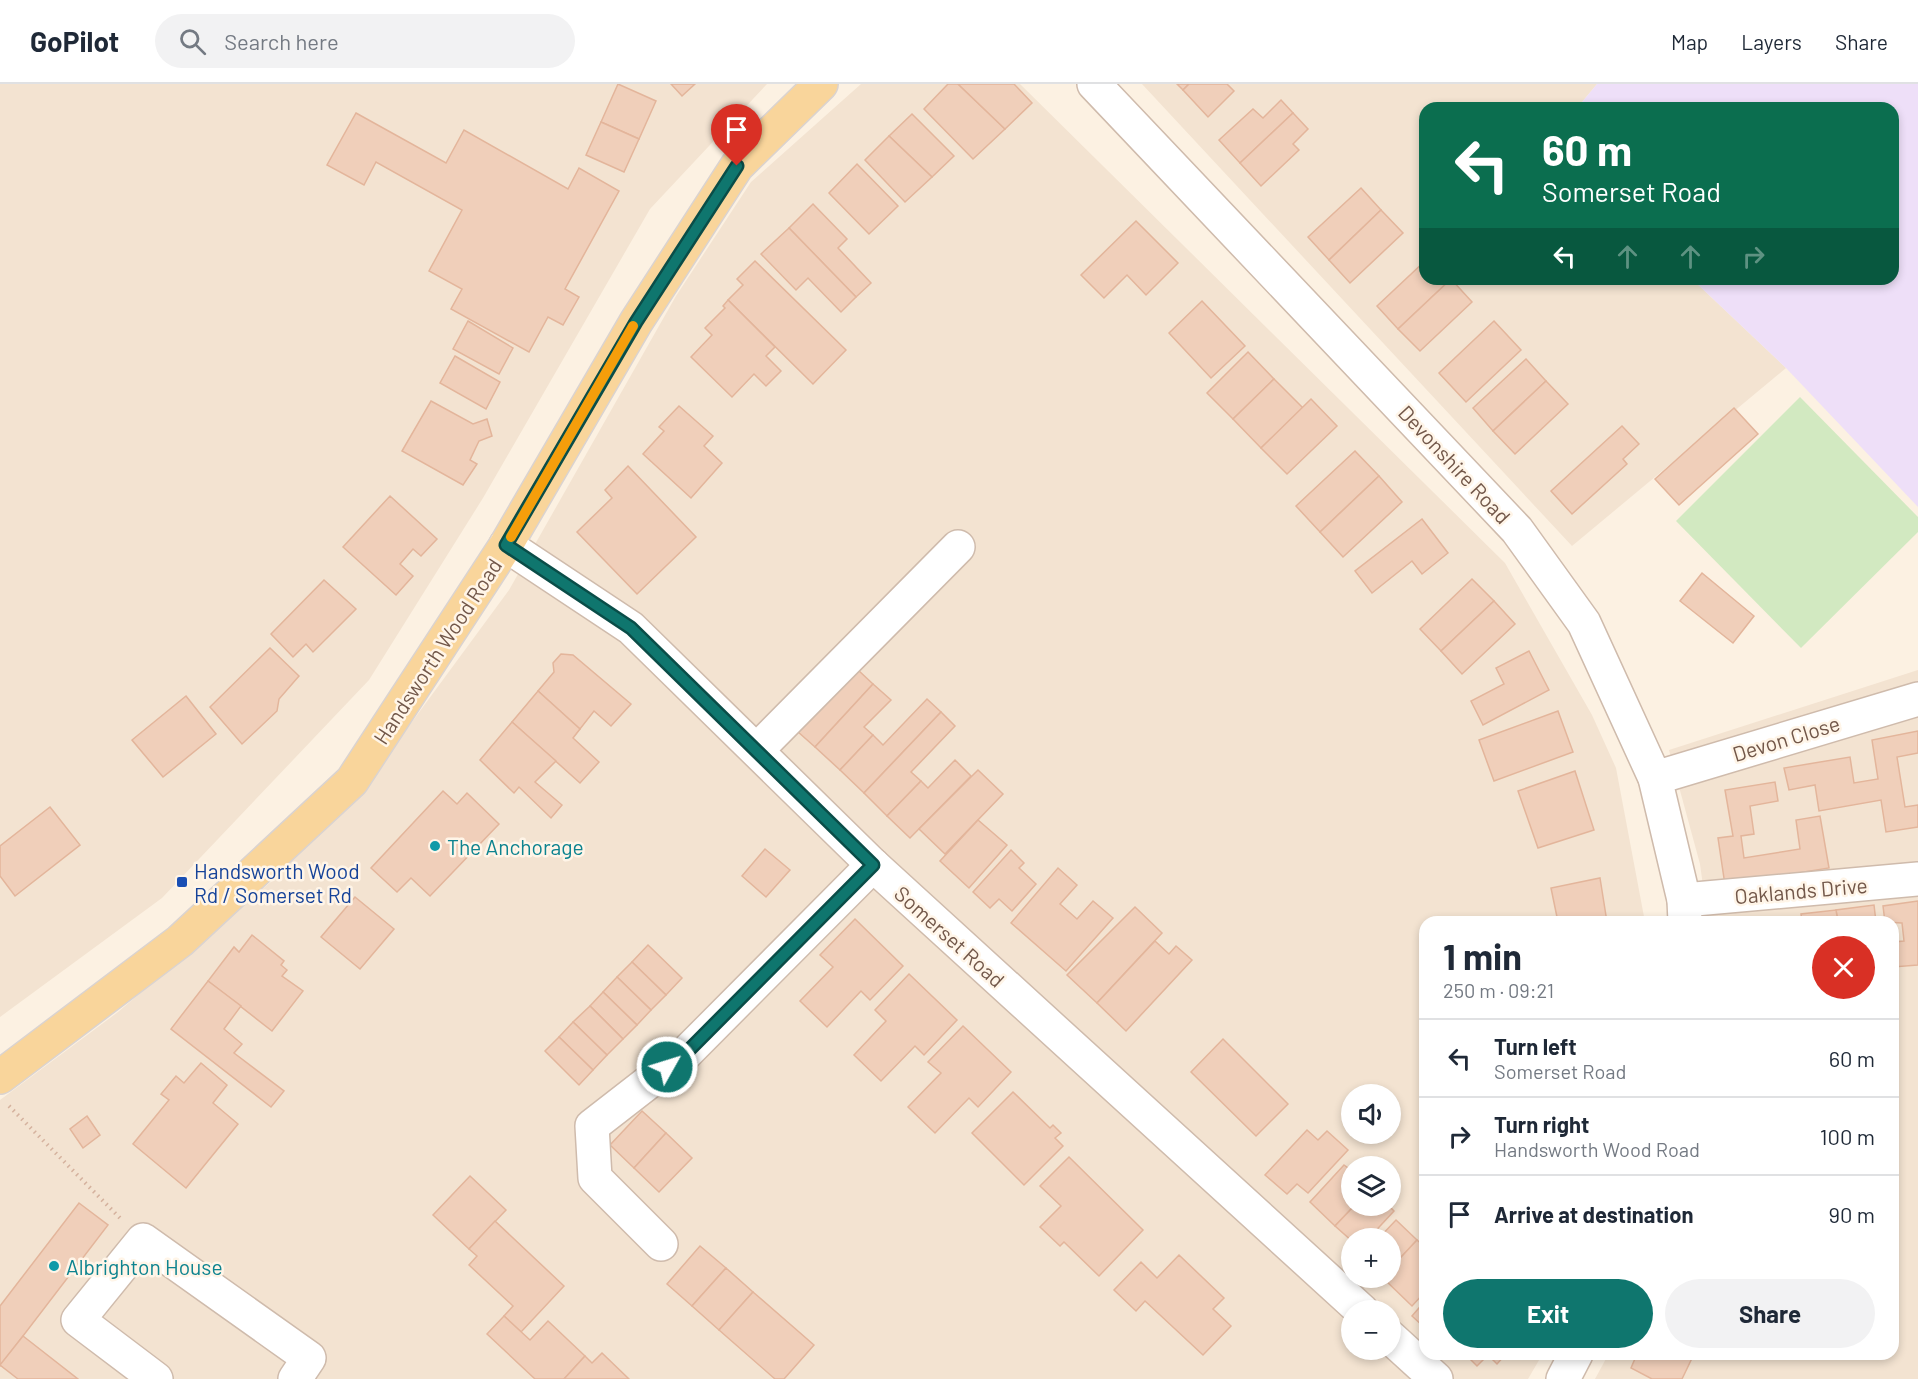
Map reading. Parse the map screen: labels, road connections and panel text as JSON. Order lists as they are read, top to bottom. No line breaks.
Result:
{"streets":{"main road":["Handsworth Wood Road"],"street":["Devonshire Road","Devon Close","Oaklands Drive","Somerset Road"]},"crossings":[["Devonshire Road","Devon Close"],["Devonshire Road","Oaklands Drive"],["Handsworth Wood Road","Somerset Road"]],"places":{"other":["The Anchorage","Albrighton House"],"transit":["Handsworth Wood Rd / Somerset Rd"]},"page":{"header":"GoPilot","search":"Search here","nav":["Map","Layers","Share"],"turn":["60 m","Somerset Road"],"heading":["1 min","250 m · 09:21"],"list":[{"name":"Turn left","note":"Somerset Road","value":"60 m"},{"name":"Turn right","note":"Handsworth Wood Road","value":"100 m"},{"name":"Arrive at destination","value":"90 m"}],"map_buttons":["+","−"],"buttons":["Exit","Share"]}}
